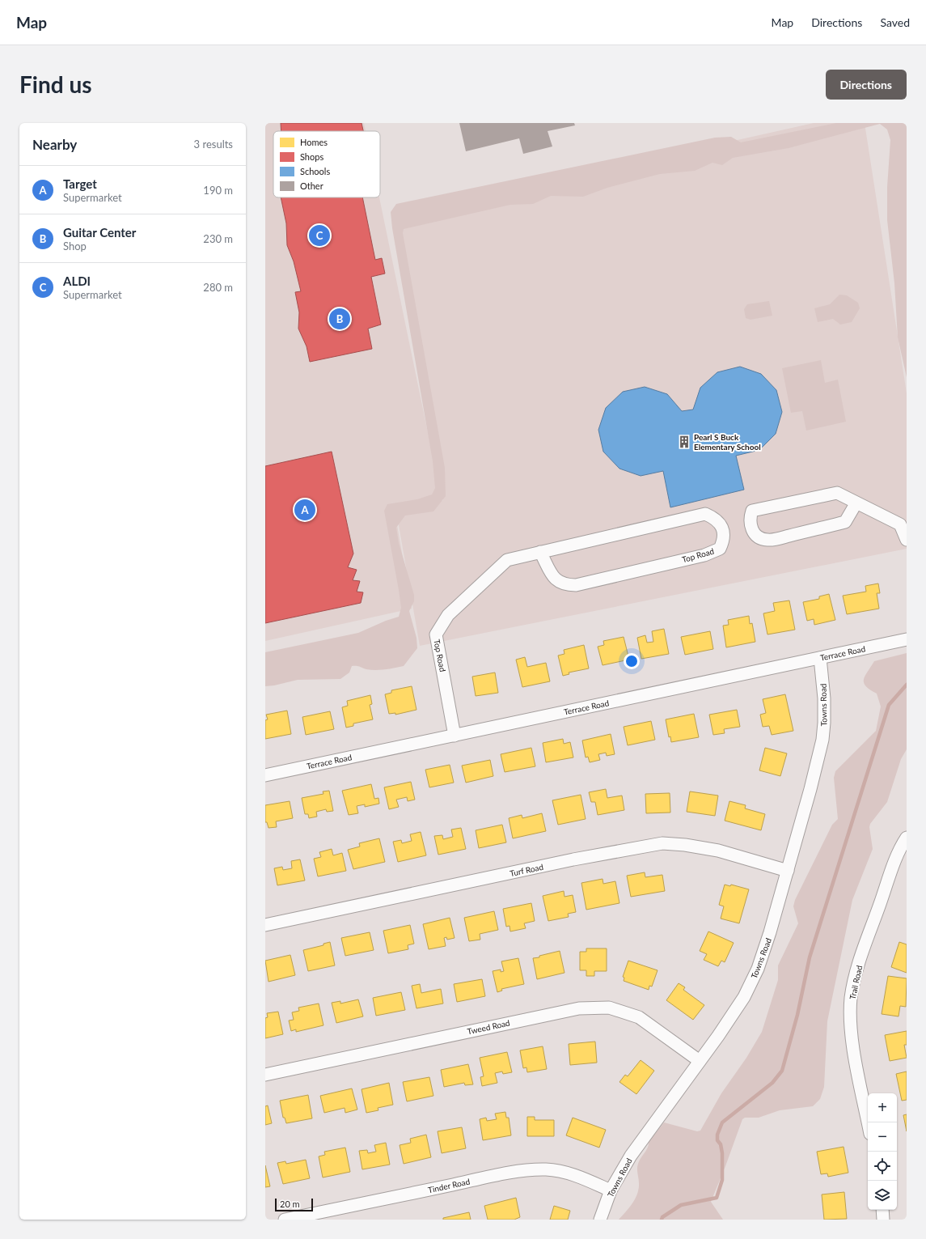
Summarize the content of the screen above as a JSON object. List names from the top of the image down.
{
  "streets": {
    "street": [
      "Top Road",
      "Terrace Road",
      "Towns Road",
      "Turf Road",
      "Trail Road",
      "Tweed Road",
      "Tinder Road"
    ]
  },
  "crossings": [
    ["Top Road", "Terrace Road"],
    ["Terrace Road", "Towns Road"],
    ["Towns Road", "Turf Road"],
    ["Towns Road", "Tweed Road"],
    ["Towns Road", "Tinder Road"]
  ],
  "places": {
    "building": ["Pearl S Buck Elementary School"]
  },
  "legend": [
    "Homes",
    "Shops",
    "Schools",
    "Other"
  ],
  "scale_bar": "20 m",
  "page": {
    "header": "Map",
    "nav": ["Map", "Directions", "Saved"],
    "buttons": "Directions",
    "title": "Find us",
    "heading": ["Nearby", "3 results"],
    "list": [
      {
        "mark": "A",
        "name": "Target",
        "note": "Supermarket",
        "value": "190 m"
      },
      {
        "mark": "B",
        "name": "Guitar Center",
        "note": "Shop",
        "value": "230 m"
      },
      {
        "mark": "C",
        "name": "ALDI",
        "note": "Supermarket",
        "value": "280 m"
      }
    ],
    "pins": ["C", "B", "A"],
    "map_buttons": ["+", "−"],
    "scale": "20 m"
  }
}
